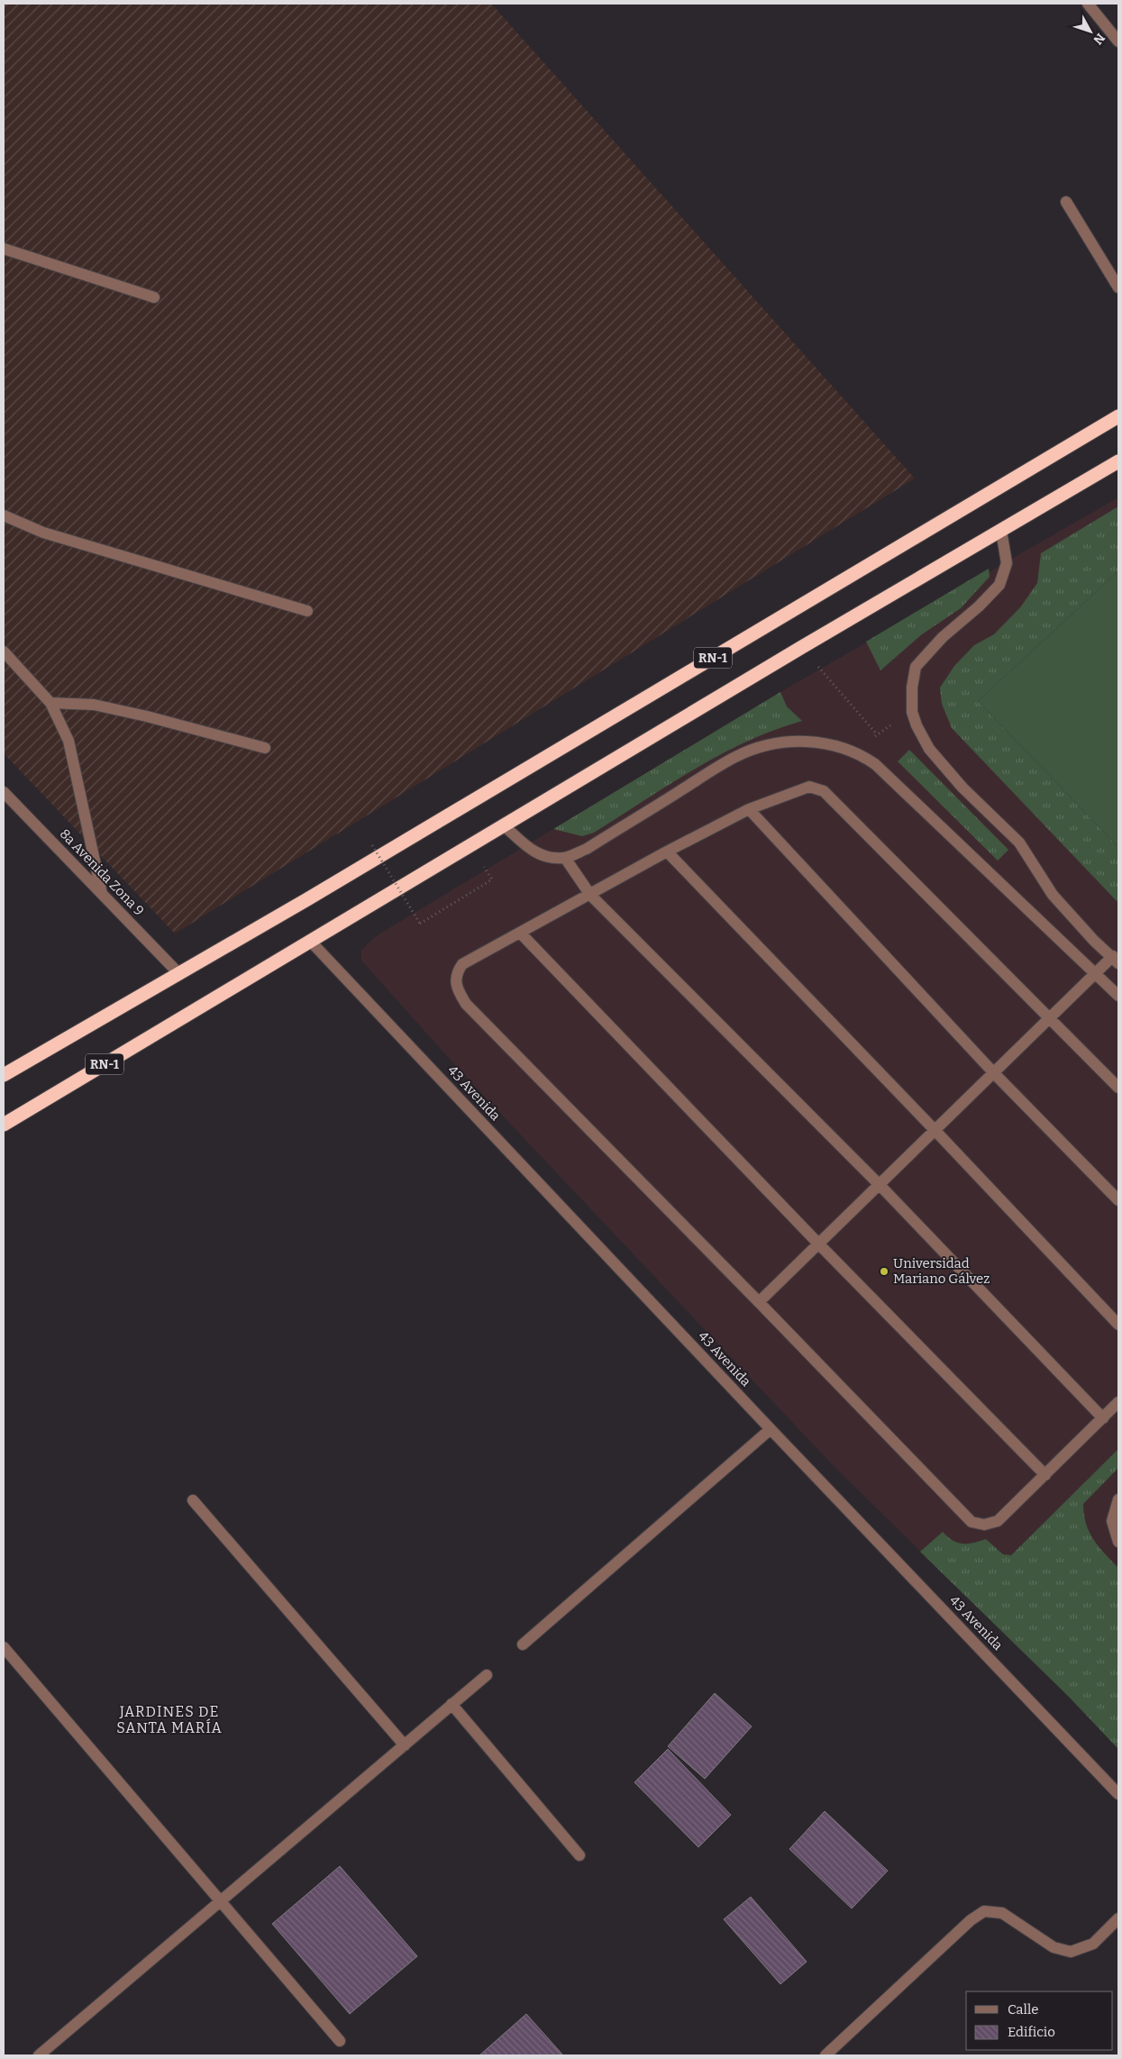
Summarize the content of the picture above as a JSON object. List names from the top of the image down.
{
  "streets": {
    "highway": ["RN-1"],
    "street": ["8a Avenida Zona 9", "43 Avenida"]
  },
  "crossings": [
    ["RN-1", "8a Avenida Zona 9"],
    ["RN-1", "43 Avenida"]
  ],
  "districts": ["JARDINES DE SANTA MARÍA"],
  "places": ["Universidad Mariano Gálvez"],
  "legend": ["Calle", "Edificio"],
  "north": "bottom right"
}
